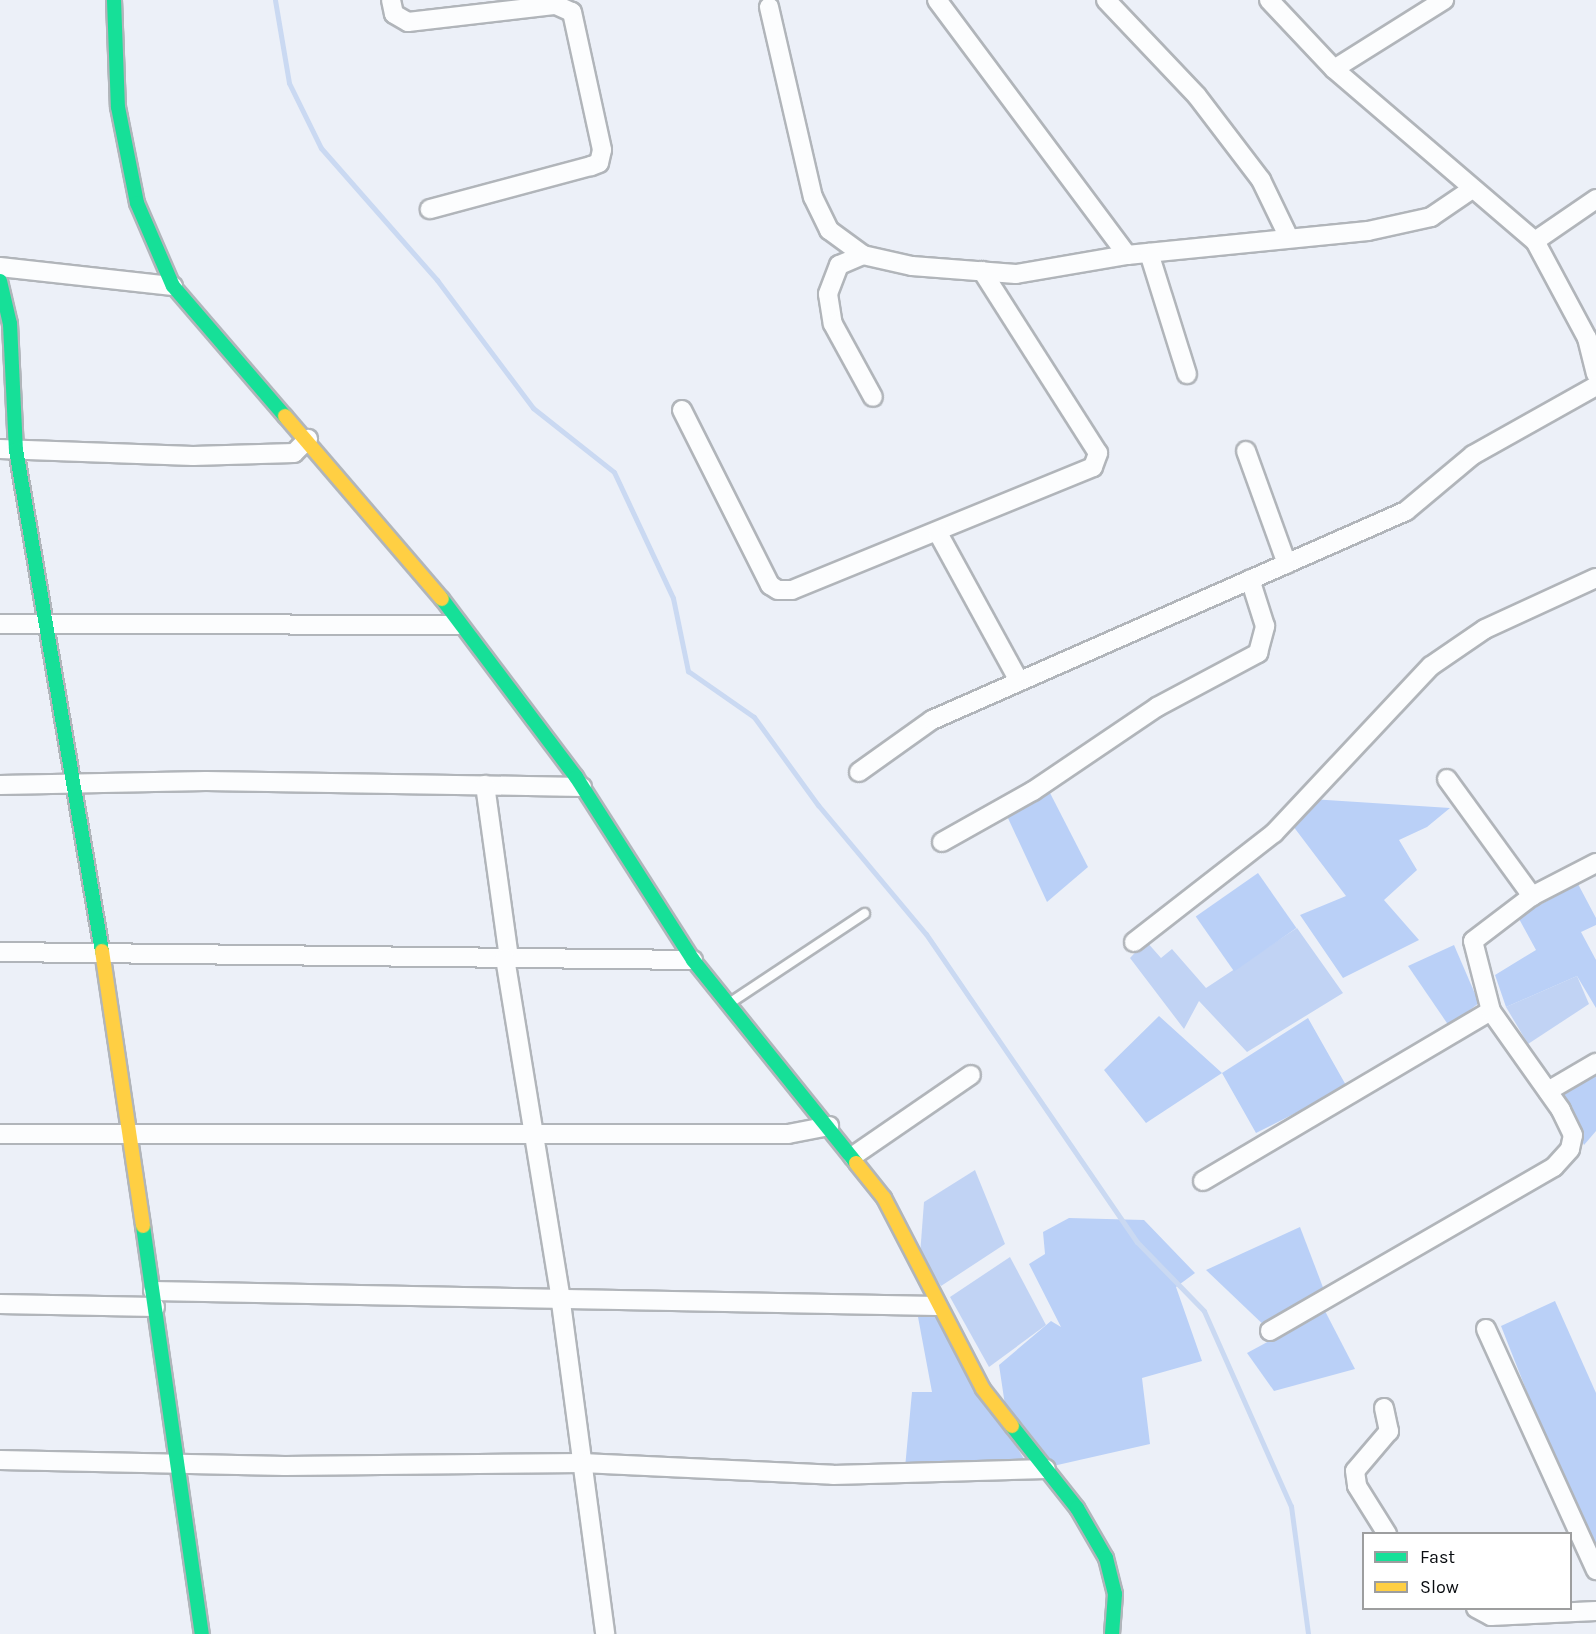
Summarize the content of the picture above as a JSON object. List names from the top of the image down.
{
  "legend": ["Fast", "Slow"]
}
